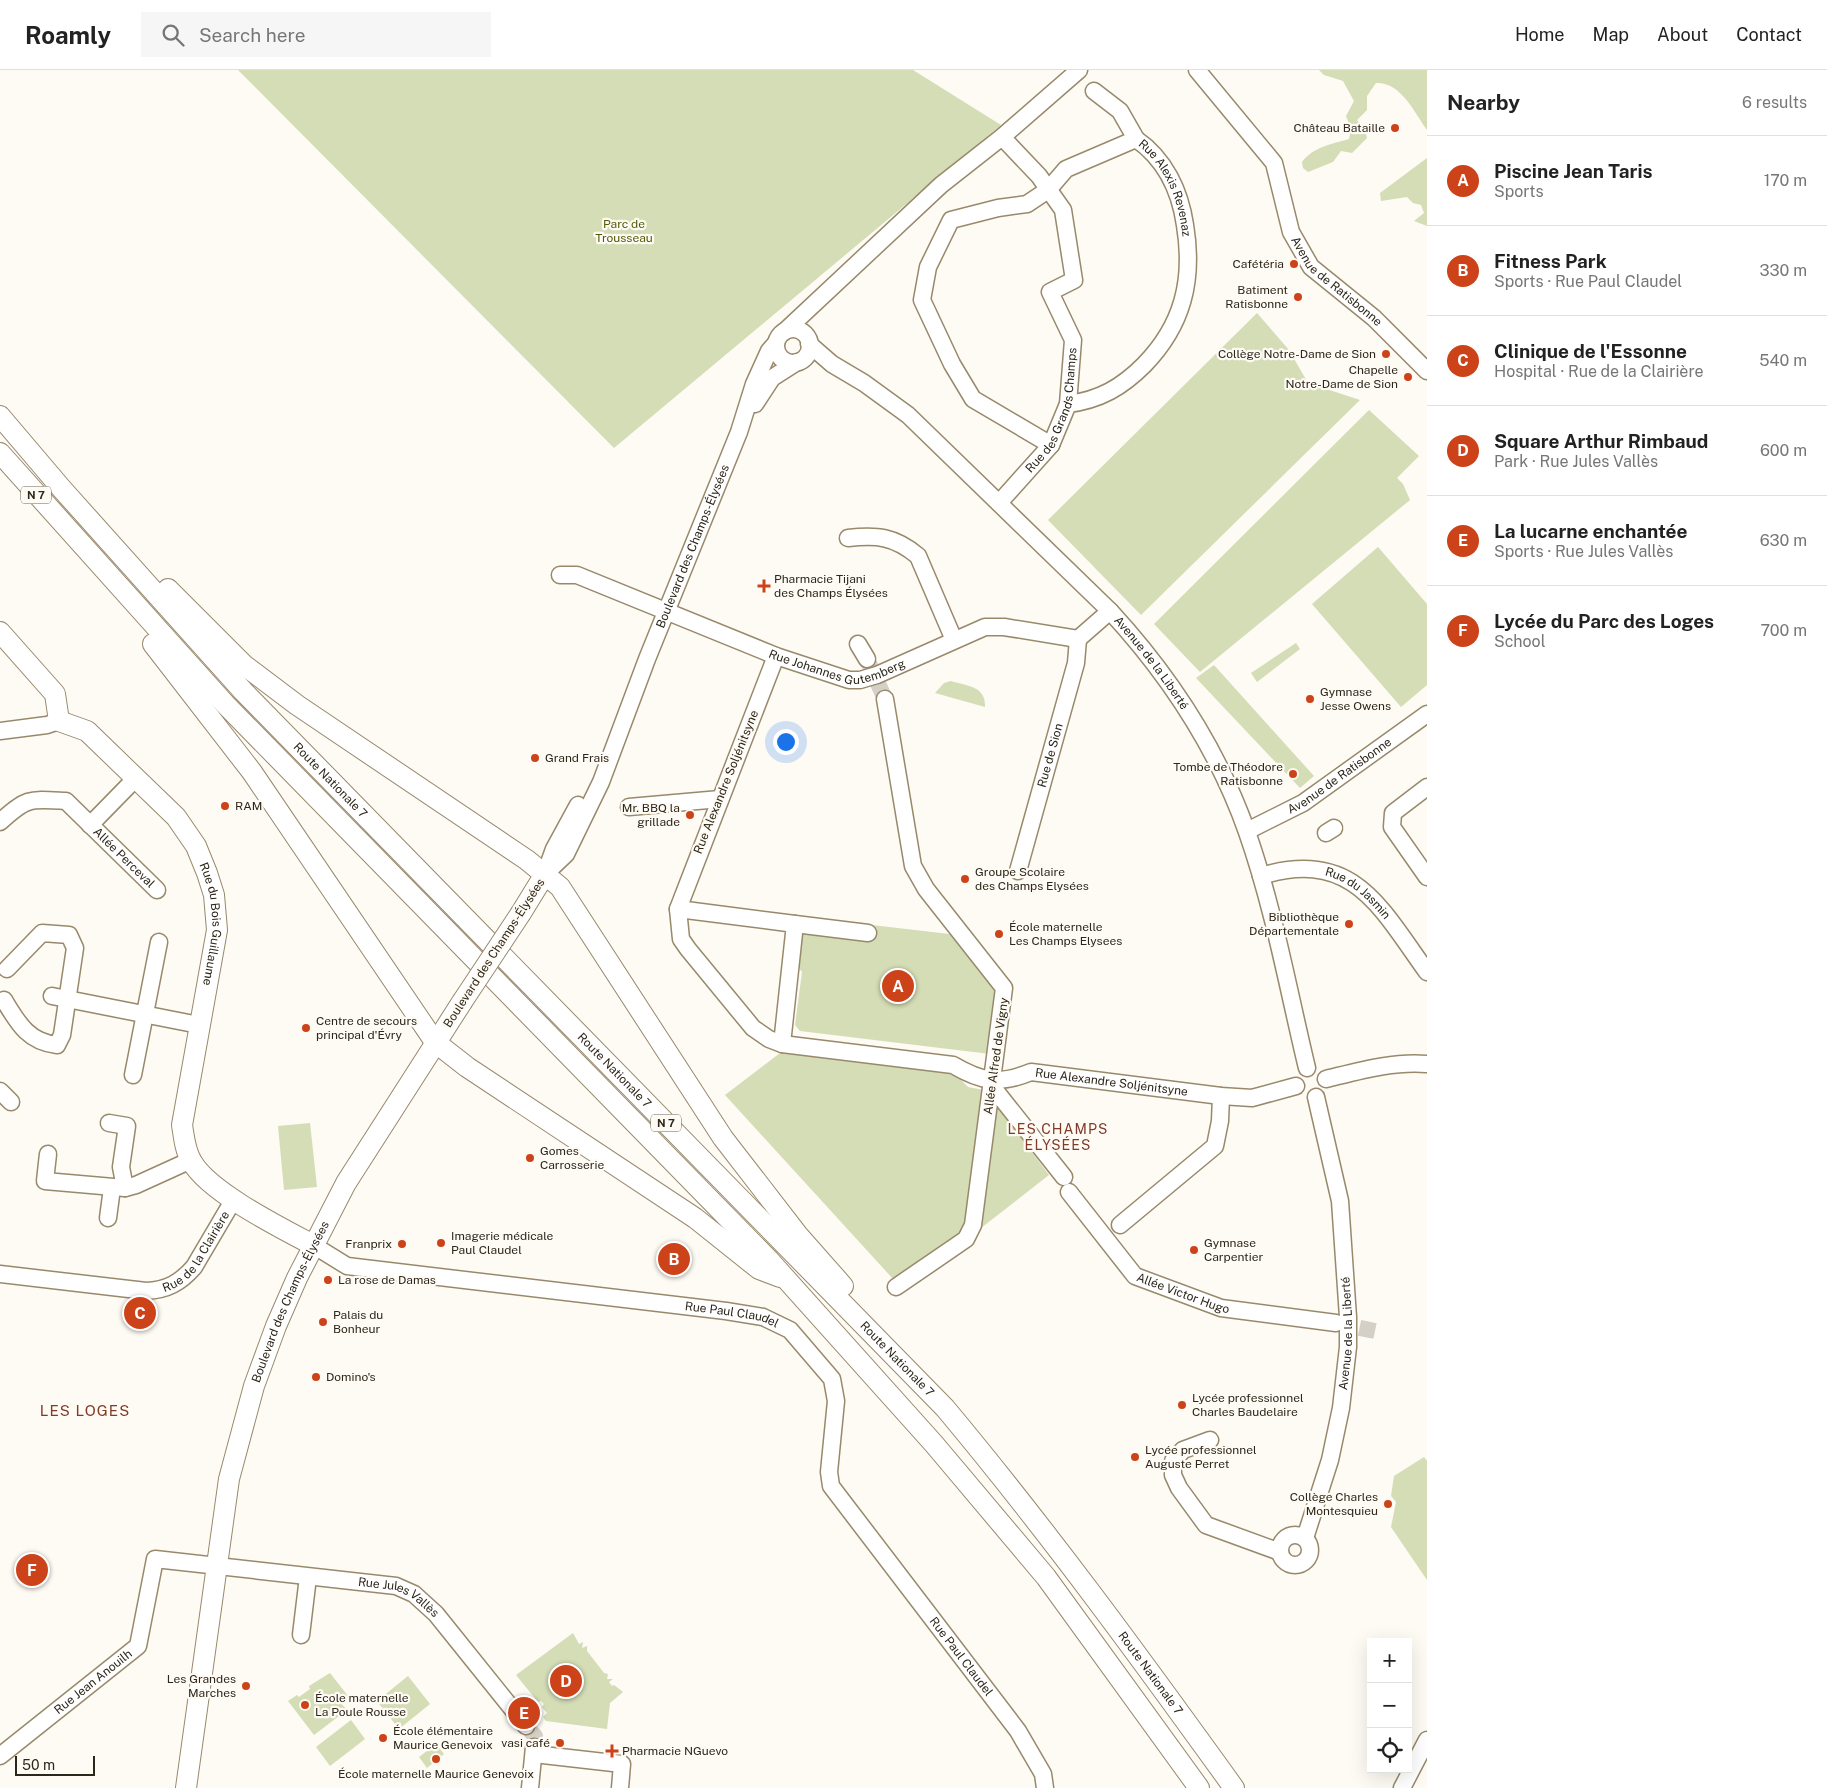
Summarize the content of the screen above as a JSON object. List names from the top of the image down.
{
  "streets": {
    "main road": [
      "N 7",
      "Boulevard des Champs-Élysées",
      "Route Nationale 7",
      "Rue du Bois Guillaume"
    ],
    "street": [
      "Rue Alexis Revenaz",
      "Avenue de Ratisbonne",
      "Rue des Grands Champs",
      "Rue Johannes Gutemberg",
      "Avenue de la Liberté",
      "Rue de Sion",
      "Rue Alexandre Soljénitsyne",
      "Allée Perceval",
      "Rue du Jasmin",
      "Allée Alfred de Vigny",
      "Rue de la Clairière",
      "Allée Victor Hugo",
      "Rue Paul Claudel",
      "Rue Jules Vallès",
      "Rue Jean Anouilh"
    ]
  },
  "crossings": [
    ["Rue Alexis Revenaz", "Rue des Grands Champs"],
    ["Avenue de Ratisbonne", "Avenue de la Liberté"],
    ["Rue des Grands Champs", "Boulevard des Champs-Élysées"],
    ["Rue des Grands Champs", "Avenue de la Liberté"],
    ["N 7", "Route Nationale 7"],
    ["Boulevard des Champs-Élysées", "Rue Johannes Gutemberg"],
    ["Boulevard des Champs-Élysées", "Avenue de la Liberté"],
    ["Boulevard des Champs-Élysées", "Rue du Bois Guillaume"],
    ["Boulevard des Champs-Élysées", "Rue Paul Claudel"],
    ["Boulevard des Champs-Élysées", "Rue Jules Vallès"],
    ["Boulevard des Champs-Élysées", "Rue Jean Anouilh"],
    ["Rue Johannes Gutemberg", "Rue de Sion"],
    ["Rue Johannes Gutemberg", "Rue Alexandre Soljénitsyne"],
    ["Avenue de la Liberté", "Rue Alexandre Soljénitsyne"],
    ["Avenue de la Liberté", "Rue du Jasmin"],
    ["Rue Alexandre Soljénitsyne", "Allée Alfred de Vigny"],
    ["Rue Alexandre Soljénitsyne", "Allée Victor Hugo"],
    ["Allée Perceval", "Rue du Bois Guillaume"],
    ["Rue du Bois Guillaume", "Rue de la Clairière"],
    ["Rue du Bois Guillaume", "Rue Paul Claudel"],
    ["Allée Alfred de Vigny", "Allée Victor Hugo"],
    ["Rue Jules Vallès", "Rue Jean Anouilh"]
  ],
  "districts": ["LES CHAMPS ÉLYSÉES", "LES LOGES"],
  "parks": ["Parc de Trousseau"],
  "places": {
    "other": [
      "Château Bataille",
      "Cafétéria",
      "Batiment Ratisbonne",
      "Collège Notre-Dame de Sion",
      "Chapelle Notre-Dame de Sion",
      "Gymnase Jesse Owens",
      "Grand Frais",
      "Tombe de Théodore Ratisbonne",
      "RAM",
      "Mr. BBQ la grillade",
      "Groupe Scolaire des Champs Elysées",
      "Bibliothèque Départementale",
      "École maternelle Les Champs Elysees",
      "Centre de secours principal d'Évry",
      "Gomes Carrosserie",
      "Imagerie médicale Paul Claudel",
      "Franprix",
      "Gymnase Carpentier",
      "La rose de Damas",
      "Palais du Bonheur",
      "Domino's",
      "Lycée professionnel Charles Baudelaire",
      "Lycée professionnel Auguste Perret",
      "Collège Charles Montesquieu",
      "Les Grandes Marches",
      "École maternelle La Poule Rousse",
      "École élémentaire Maurice Genevoix",
      "vasi café",
      "École maternelle Maurice Genevoix"
    ],
    "health": ["Pharmacie Tijani des Champs Élysées", "Pharmacie NGuevo"]
  },
  "scale_bar": "50 m",
  "page": {
    "header": "Roamly",
    "search": "Search here",
    "nav": [
      "Home",
      "Map",
      "About",
      "Contact"
    ],
    "heading": ["Nearby", "6 results"],
    "list": [
      {
        "mark": "A",
        "name": "Piscine Jean Taris",
        "note": "Sports",
        "value": "170 m"
      },
      {
        "mark": "B",
        "name": "Fitness Park",
        "note": "Sports · Rue Paul Claudel",
        "value": "330 m"
      },
      {
        "mark": "C",
        "name": "Clinique de l'Essonne",
        "note": "Hospital · Rue de la Clairière",
        "value": "540 m"
      },
      {
        "mark": "D",
        "name": "Square Arthur Rimbaud",
        "note": "Park · Rue Jules Vallès",
        "value": "600 m"
      },
      {
        "mark": "E",
        "name": "La lucarne enchantée",
        "note": "Sports · Rue Jules Vallès",
        "value": "630 m"
      },
      {
        "mark": "F",
        "name": "Lycée du Parc des Loges",
        "note": "School",
        "value": "700 m"
      }
    ],
    "pins": [
      "A",
      "B",
      "C",
      "F",
      "D",
      "E"
    ],
    "map_buttons": ["+", "−"],
    "scale": "50 m"
  }
}
